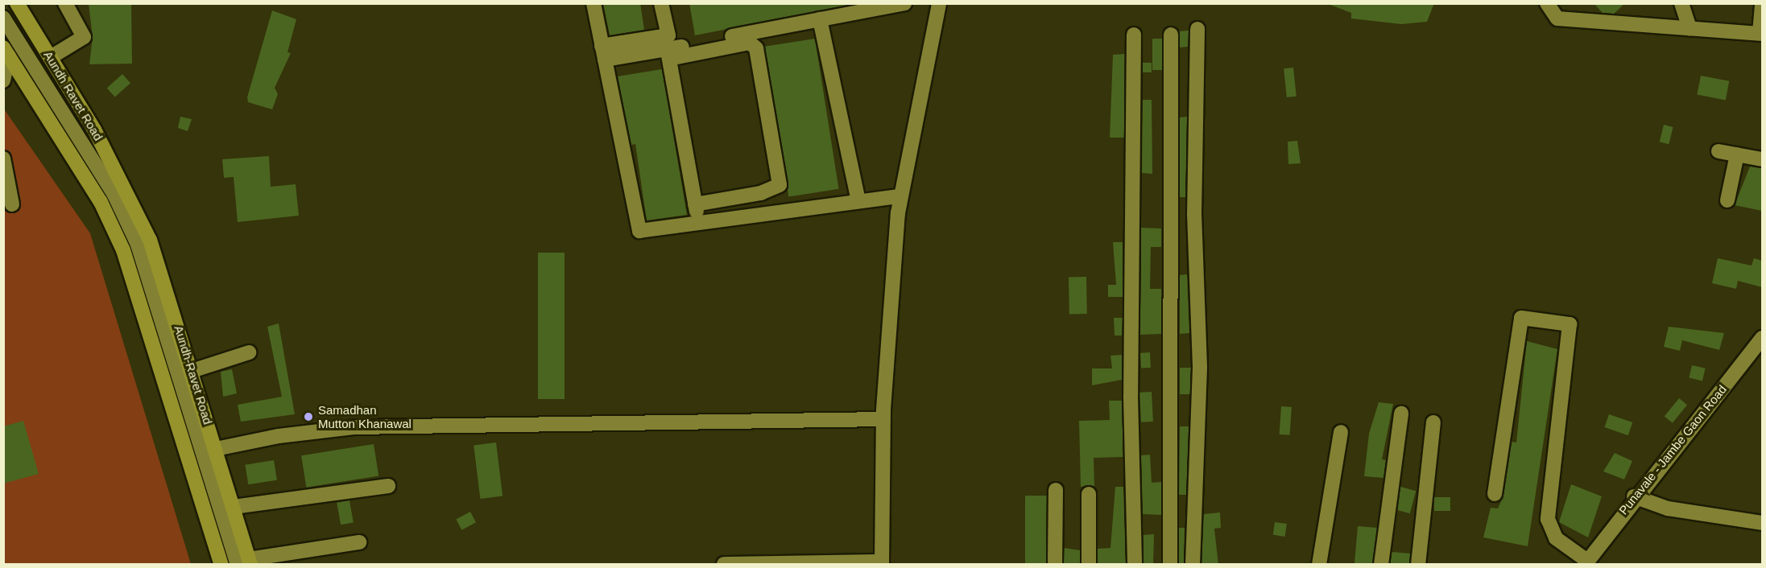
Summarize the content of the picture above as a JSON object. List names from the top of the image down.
{
  "streets": {
    "main road": ["Aundh Ravet Road", "Aundh-Ravet Road"],
    "street": ["Punavale - Jambe Gaon Road"]
  },
  "crossings": [
    ["Aundh Ravet Road", "Aundh-Ravet Road"]
  ],
  "places": ["Samadhan Mutton Khanawal"]
}
